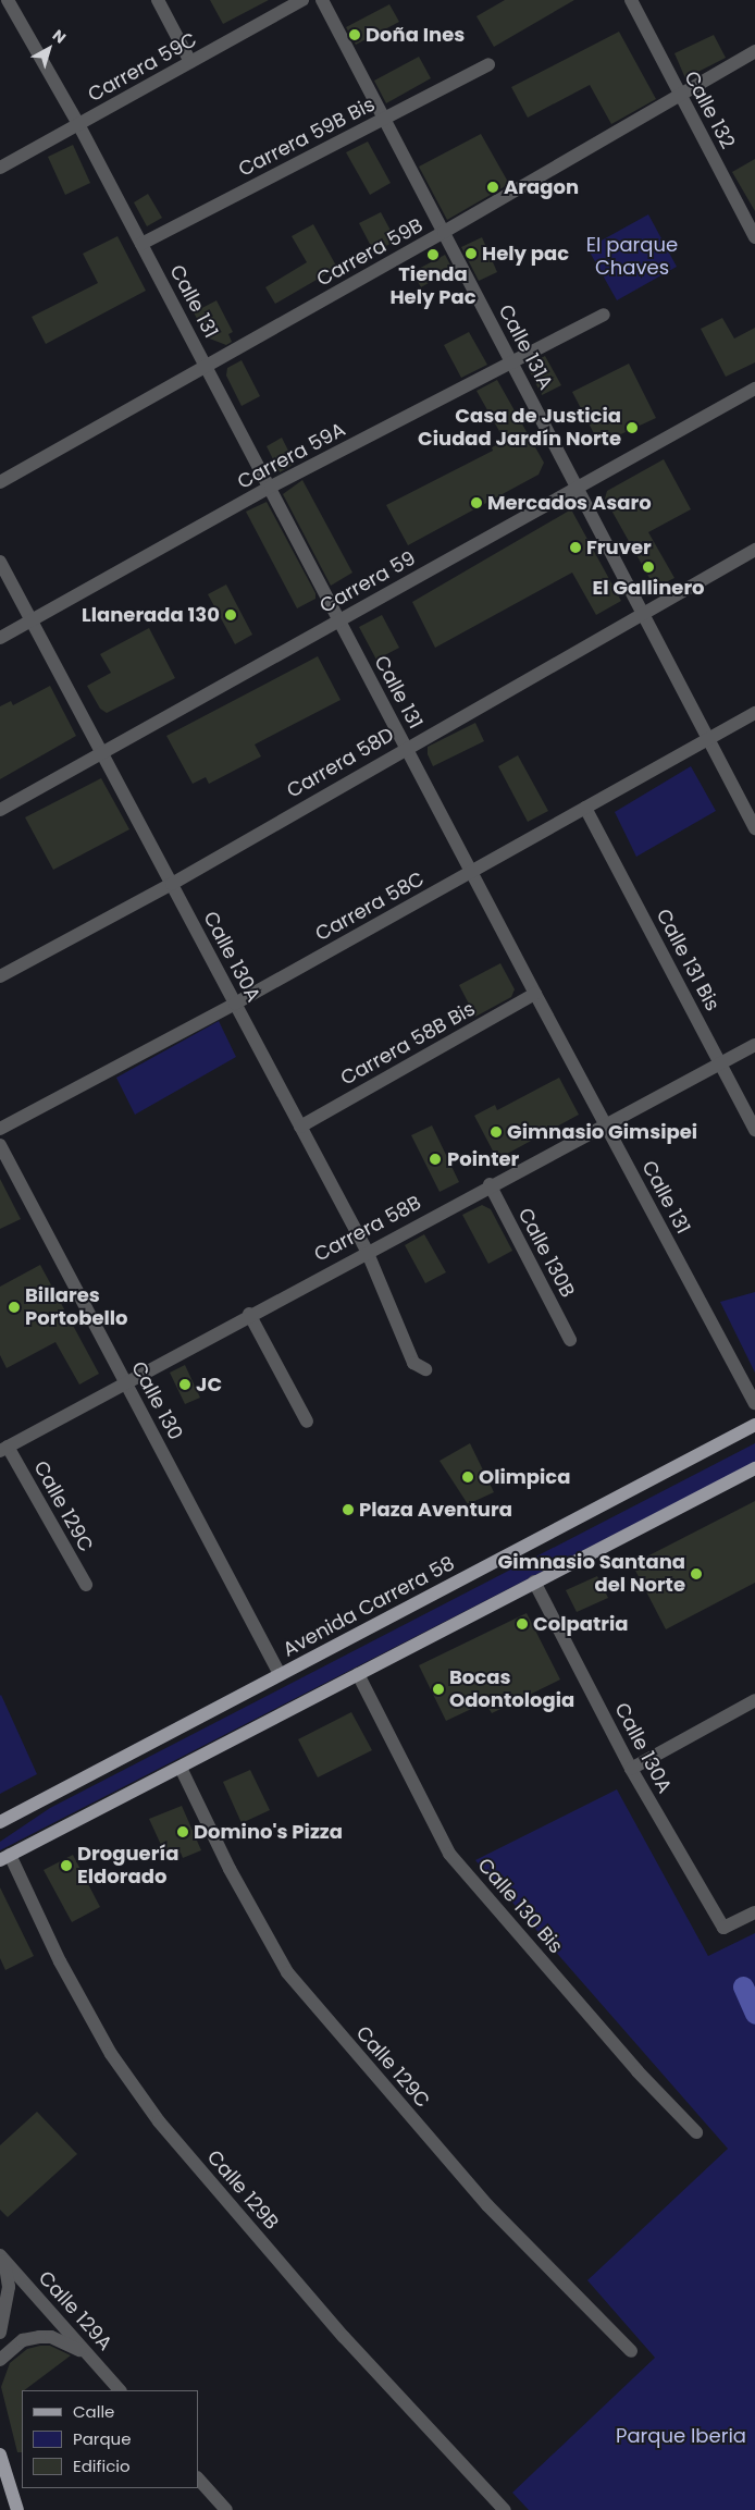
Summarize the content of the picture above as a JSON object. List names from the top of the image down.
{
  "streets": {
    "main road": ["Avenida Carrera 58"],
    "street": [
      "Carrera 59C",
      "Calle 132",
      "Carrera 59B Bis",
      "Carrera 59B",
      "Calle 131",
      "Calle 131A",
      "Carrera 59A",
      "Carrera 59",
      "Carrera 58D",
      "Carrera 58C",
      "Calle 130A",
      "Calle 131 Bis",
      "Carrera 58B Bis",
      "Carrera 58B",
      "Calle 130B",
      "Calle 130",
      "Calle 129C",
      "Calle 130 Bis",
      "Calle 129B",
      "Calle 129A"
    ]
  },
  "crossings": [
    ["Carrera 59C", "Calle 131"],
    ["Calle 132", "Carrera 59B"],
    ["Carrera 59B Bis", "Calle 131"],
    ["Carrera 59B Bis", "Calle 131A"],
    ["Carrera 59B", "Calle 131"],
    ["Carrera 59B", "Calle 131A"],
    ["Calle 131", "Carrera 59A"],
    ["Calle 131", "Carrera 59"],
    ["Calle 131", "Carrera 58D"],
    ["Calle 131", "Carrera 58C"],
    ["Calle 131", "Carrera 58B Bis"],
    ["Calle 131", "Carrera 58B"],
    ["Calle 131A", "Carrera 59A"],
    ["Calle 131A", "Carrera 59"],
    ["Calle 131A", "Carrera 58D"],
    ["Calle 131A", "Carrera 58C"],
    ["Carrera 59A", "Calle 130A"],
    ["Carrera 59", "Calle 130A"],
    ["Carrera 58D", "Calle 130A"],
    ["Carrera 58C", "Calle 130A"],
    ["Carrera 58C", "Calle 131 Bis"],
    ["Calle 130A", "Carrera 58B Bis"],
    ["Calle 130A", "Carrera 58B"],
    ["Calle 131 Bis", "Carrera 58B"],
    ["Carrera 58B", "Calle 130B"],
    ["Carrera 58B", "Calle 130"],
    ["Carrera 58B", "Calle 129C"],
    ["Calle 130", "Avenida Carrera 58"]
  ],
  "parks": ["El parque Chaves", "Parque Iberia"],
  "places": [
    "Doña Ines",
    "Aragon",
    "Hely pac",
    "Tienda Hely Pac",
    "Casa de Justicia Ciudad Jardín Norte",
    "Mercados Asaro",
    "Fruver",
    "El Gallinero",
    "Llanerada 130",
    "Gimnasio Gimsipei",
    "Pointer",
    "Billares Portobello",
    "JC",
    "Olimpica",
    "Plaza Aventura",
    "Gimnasio Santana del Norte",
    "Colpatria",
    "Bocas Odontologia",
    "Domino's Pizza",
    "Droguería Eldorado"
  ],
  "legend": ["Calle", "Parque", "Edificio"],
  "north": "top right"
}
